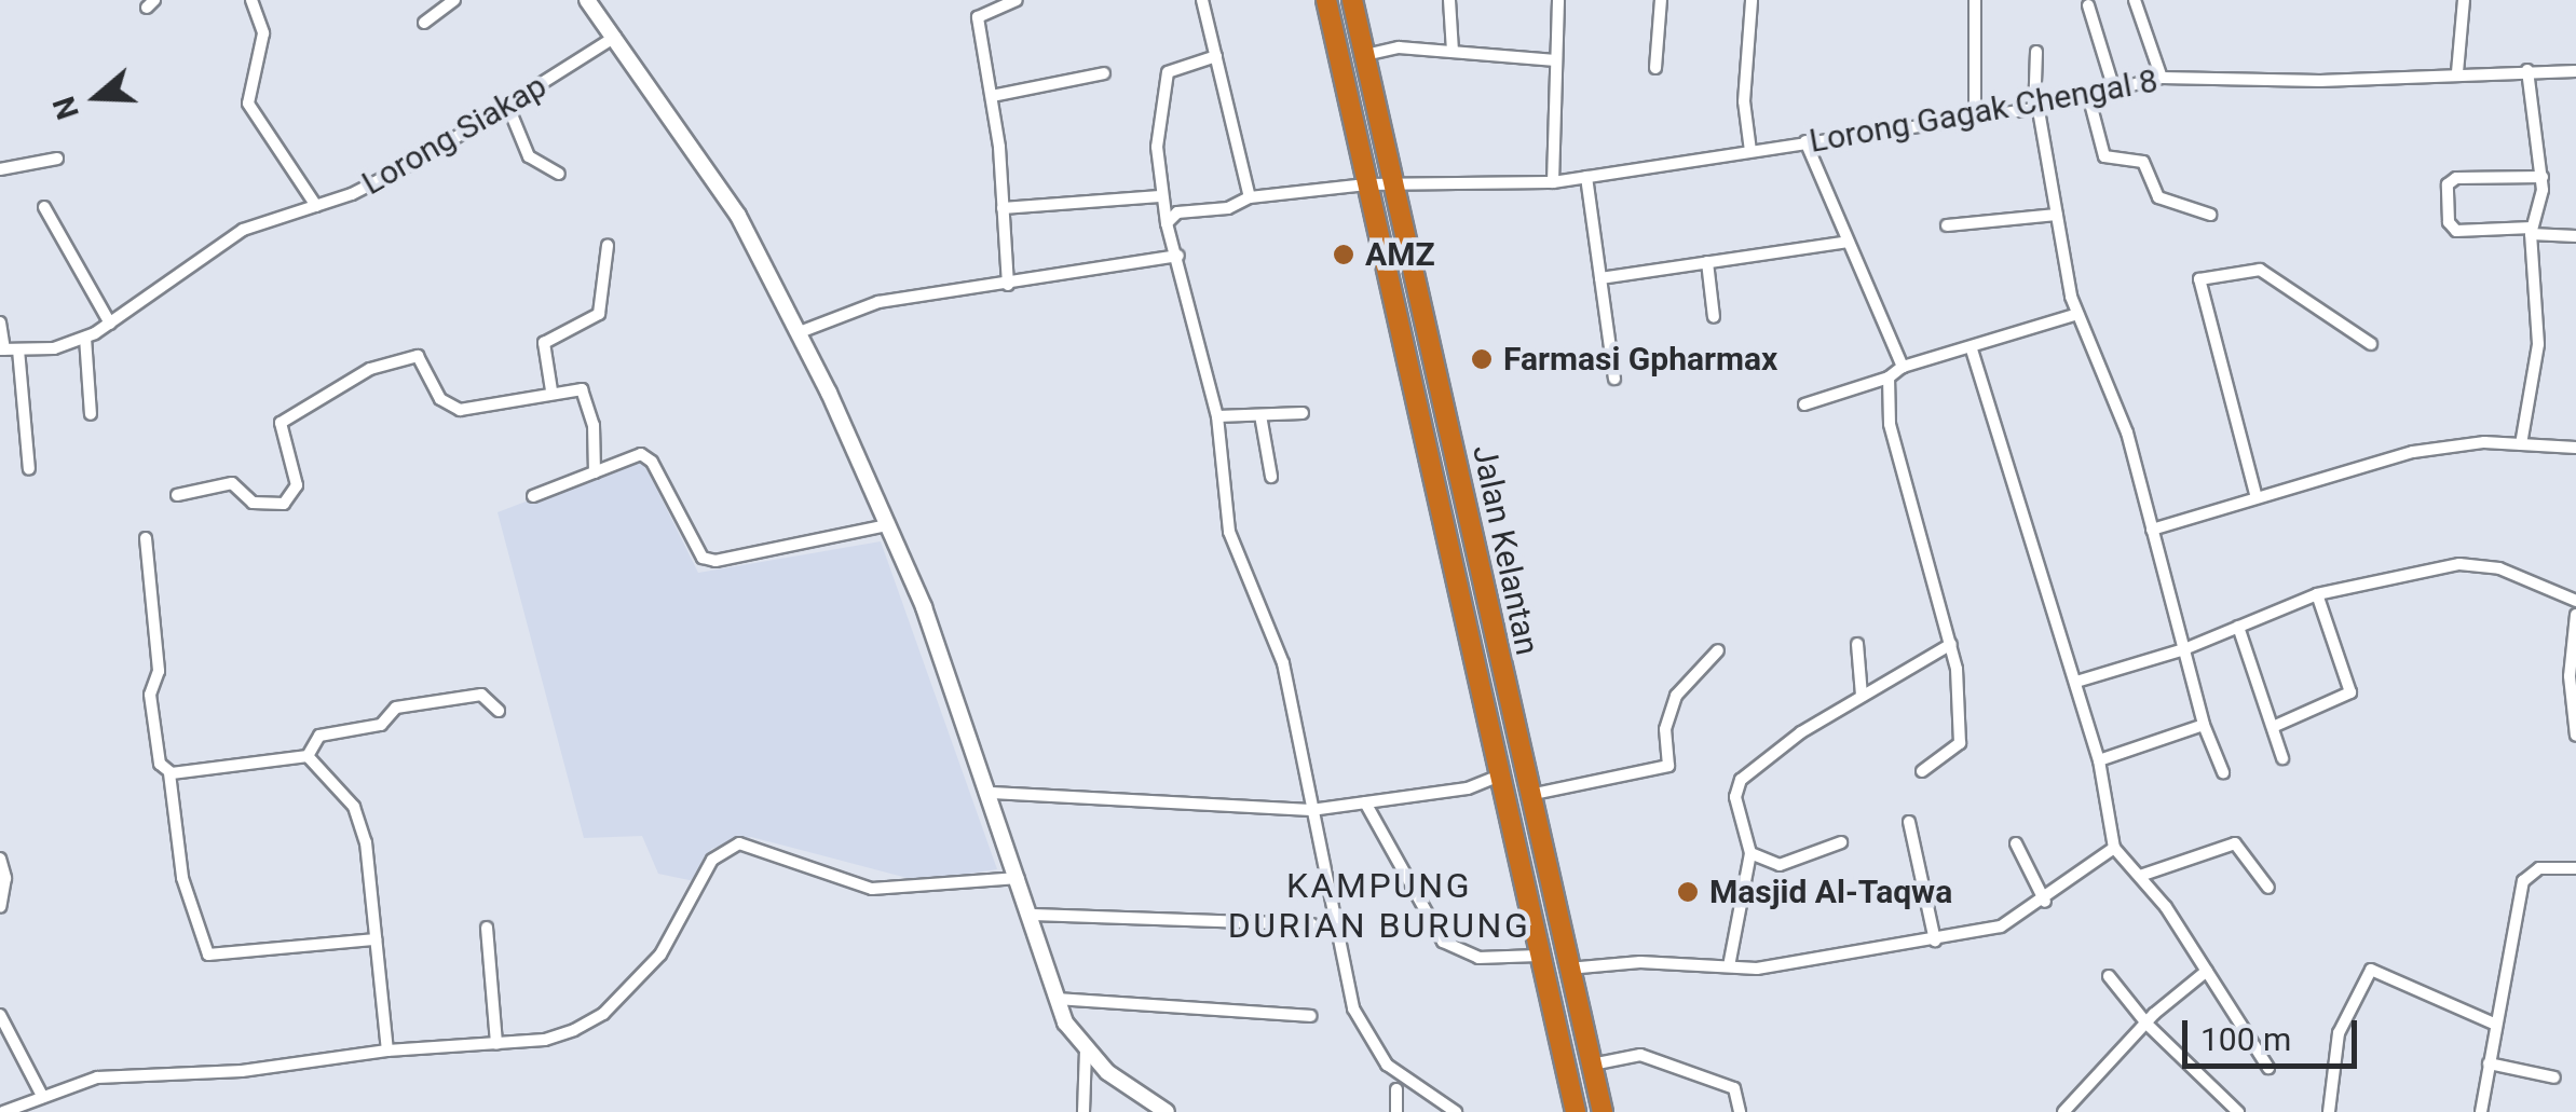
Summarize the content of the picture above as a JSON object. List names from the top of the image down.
{
  "streets": {
    "highway": ["Jalan Kelantan"],
    "street": ["Lorong Gagak Chengal 8", "Lorong Siakap"]
  },
  "crossings": [
    ["Lorong Gagak Chengal 8", "Jalan Kelantan"]
  ],
  "districts": ["KAMPUNG DURIAN BURUNG"],
  "places": ["AMZ", "Farmasi Gpharmax", "Masjid Al-Taqwa"],
  "scale_bar": "100 m",
  "north": "left"
}
